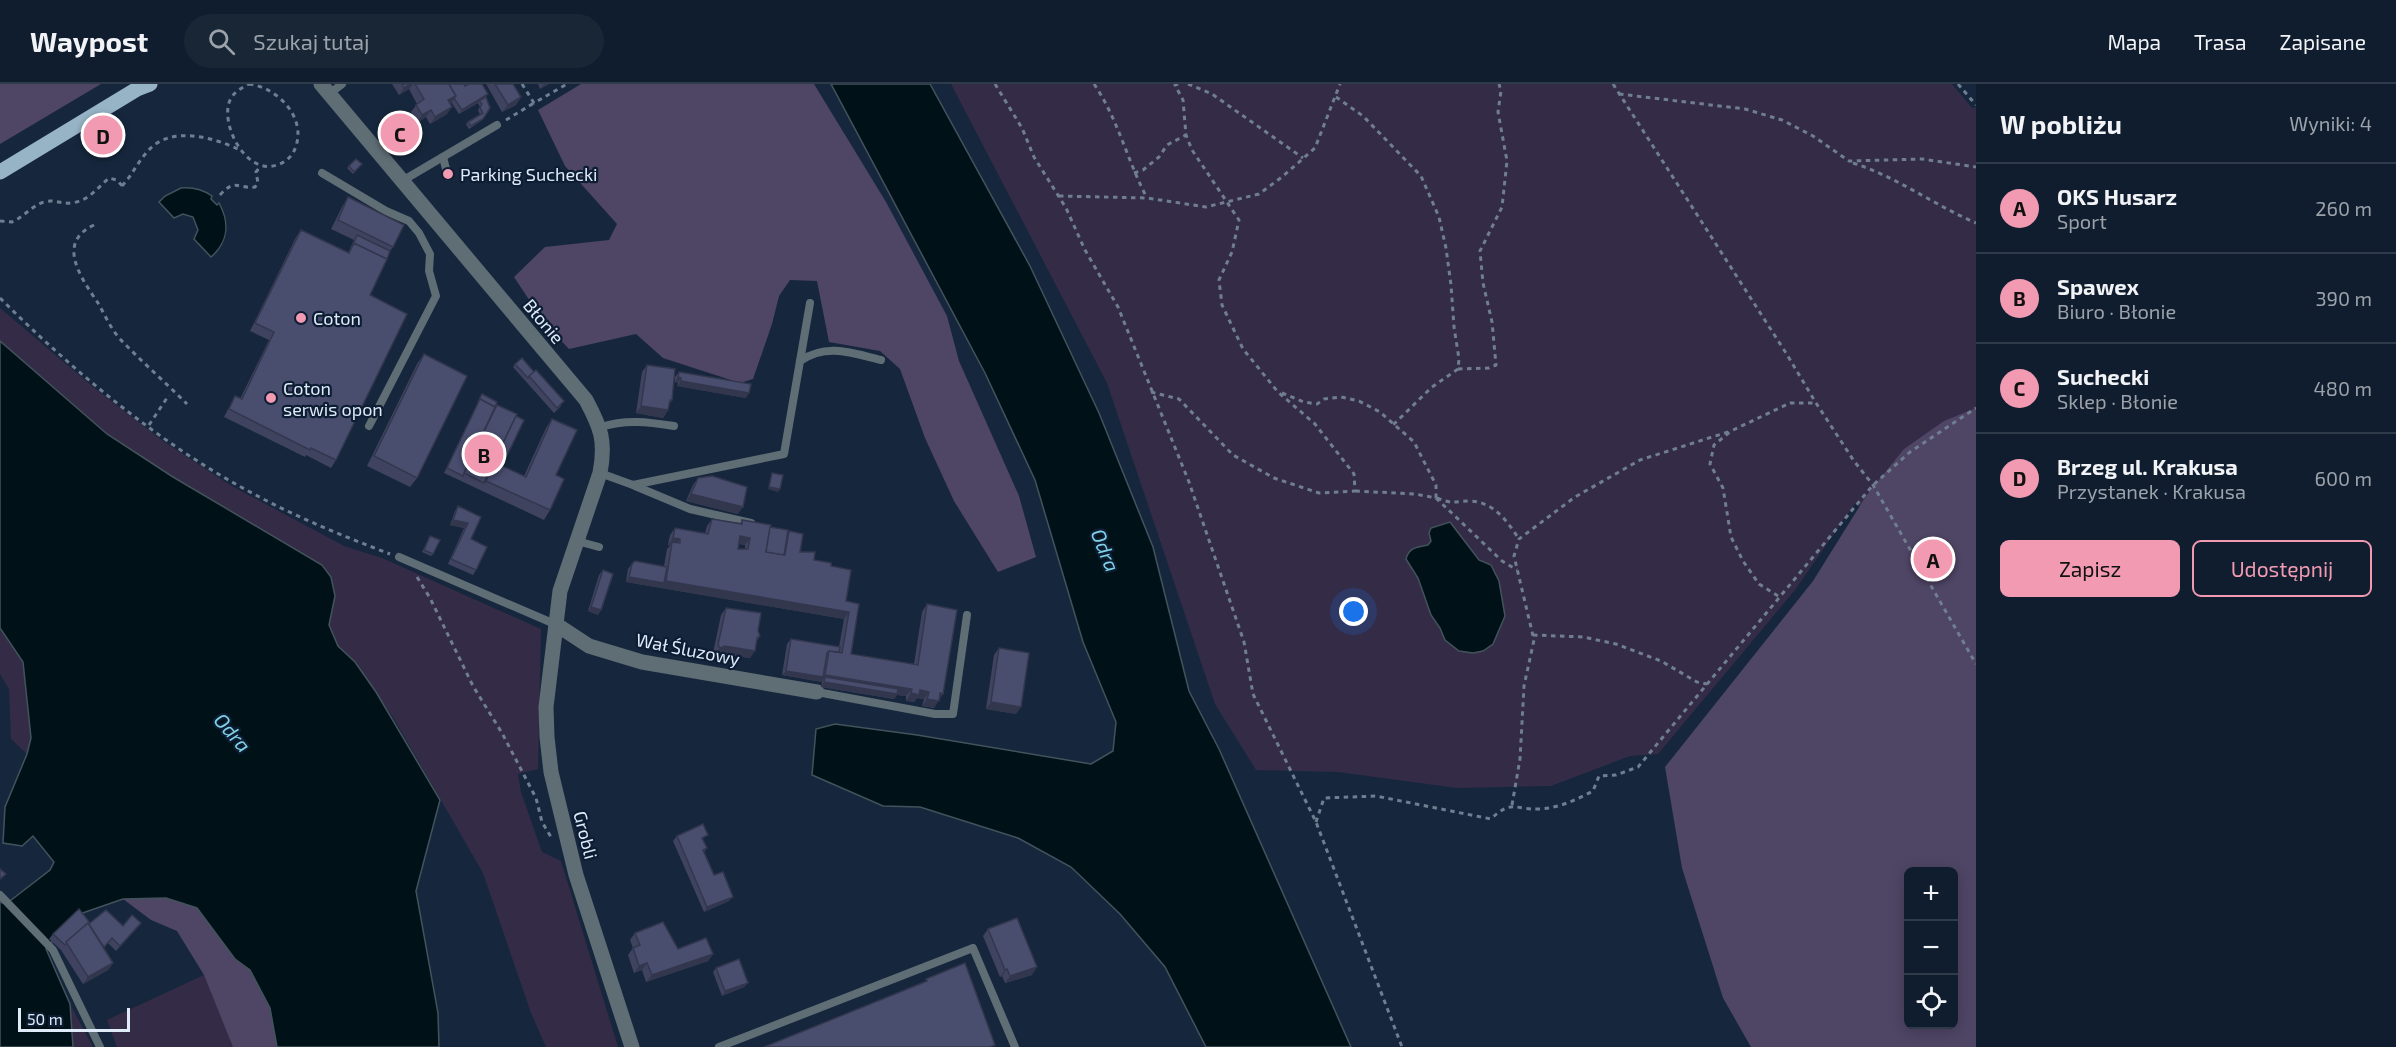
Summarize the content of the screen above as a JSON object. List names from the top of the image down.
{
  "streets": {
    "street": ["Błonie", "Wał Śluzowy", "Grobli"]
  },
  "crossings": [
    ["Błonie", "Wał Śluzowy"],
    ["Błonie", "Grobli"],
    ["Wał Śluzowy", "Grobli"]
  ],
  "water": ["Odra"],
  "places": ["Parking Suchecki", "Coton", "Coton serwis opon"],
  "scale_bar": "50 m",
  "page": {
    "header": "Waypost",
    "search": "Szukaj tutaj",
    "nav": ["Mapa", "Trasa", "Zapisane"],
    "heading": ["W pobliżu", "Wyniki: 4"],
    "pins": [
      "C",
      "D",
      "B",
      "A"
    ],
    "list": [
      {
        "mark": "A",
        "name": "OKS Husarz",
        "note": "Sport",
        "value": "260 m"
      },
      {
        "mark": "B",
        "name": "Spawex",
        "note": "Biuro · Błonie",
        "value": "390 m"
      },
      {
        "mark": "C",
        "name": "Suchecki",
        "note": "Sklep · Błonie",
        "value": "480 m"
      },
      {
        "mark": "D",
        "name": "Brzeg ul. Krakusa",
        "note": "Przystanek · Krakusa",
        "value": "600 m"
      }
    ],
    "buttons": ["Zapisz", "Udostępnij"],
    "map_buttons": ["+", "−"],
    "scale": "50 m"
  }
}
